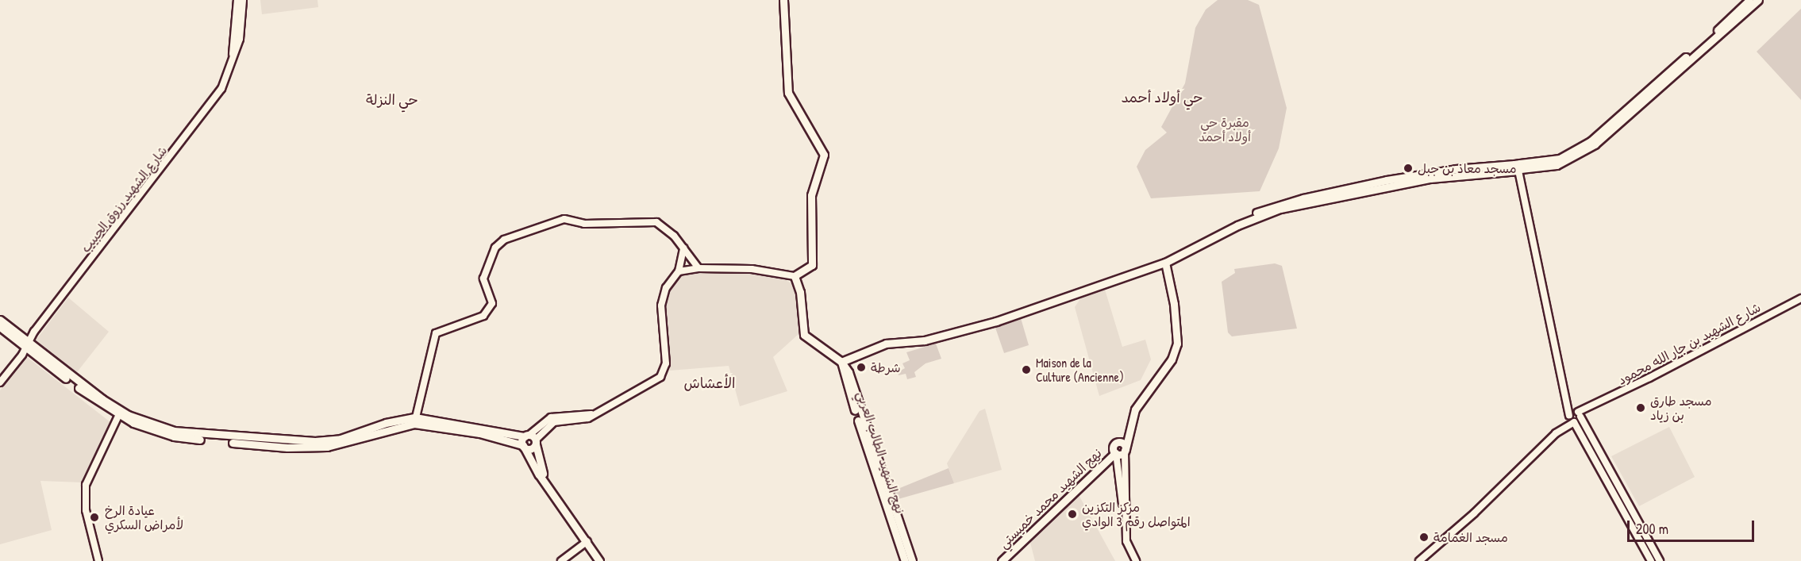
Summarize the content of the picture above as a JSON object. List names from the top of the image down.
{
  "streets": {
    "main road": ["نهج الشهيد الطالب العربي", "نهج الشهيد محمد خميستي"],
    "street": ["شارع الشهيد رزوق الحبيب", "شارع الشهيد بن جار الله محمود"]
  },
  "districts": ["حي أولاد أحمد", "حي النزلة", "الأعشاش"],
  "parks": ["مقبرة حي أولاد أحمد"],
  "places": [
    "مسجد معاذ بن جبل",
    "شرطة",
    "Maison de la Culture (Ancienne)",
    "مسجد طارق بن زياد",
    "مركز التكزين المتواصل رقم 3 الوادي",
    "عيادة الرخ لأمراض السكري",
    "مسجد الغمامة"
  ],
  "scale_bar": "200 m"
}
